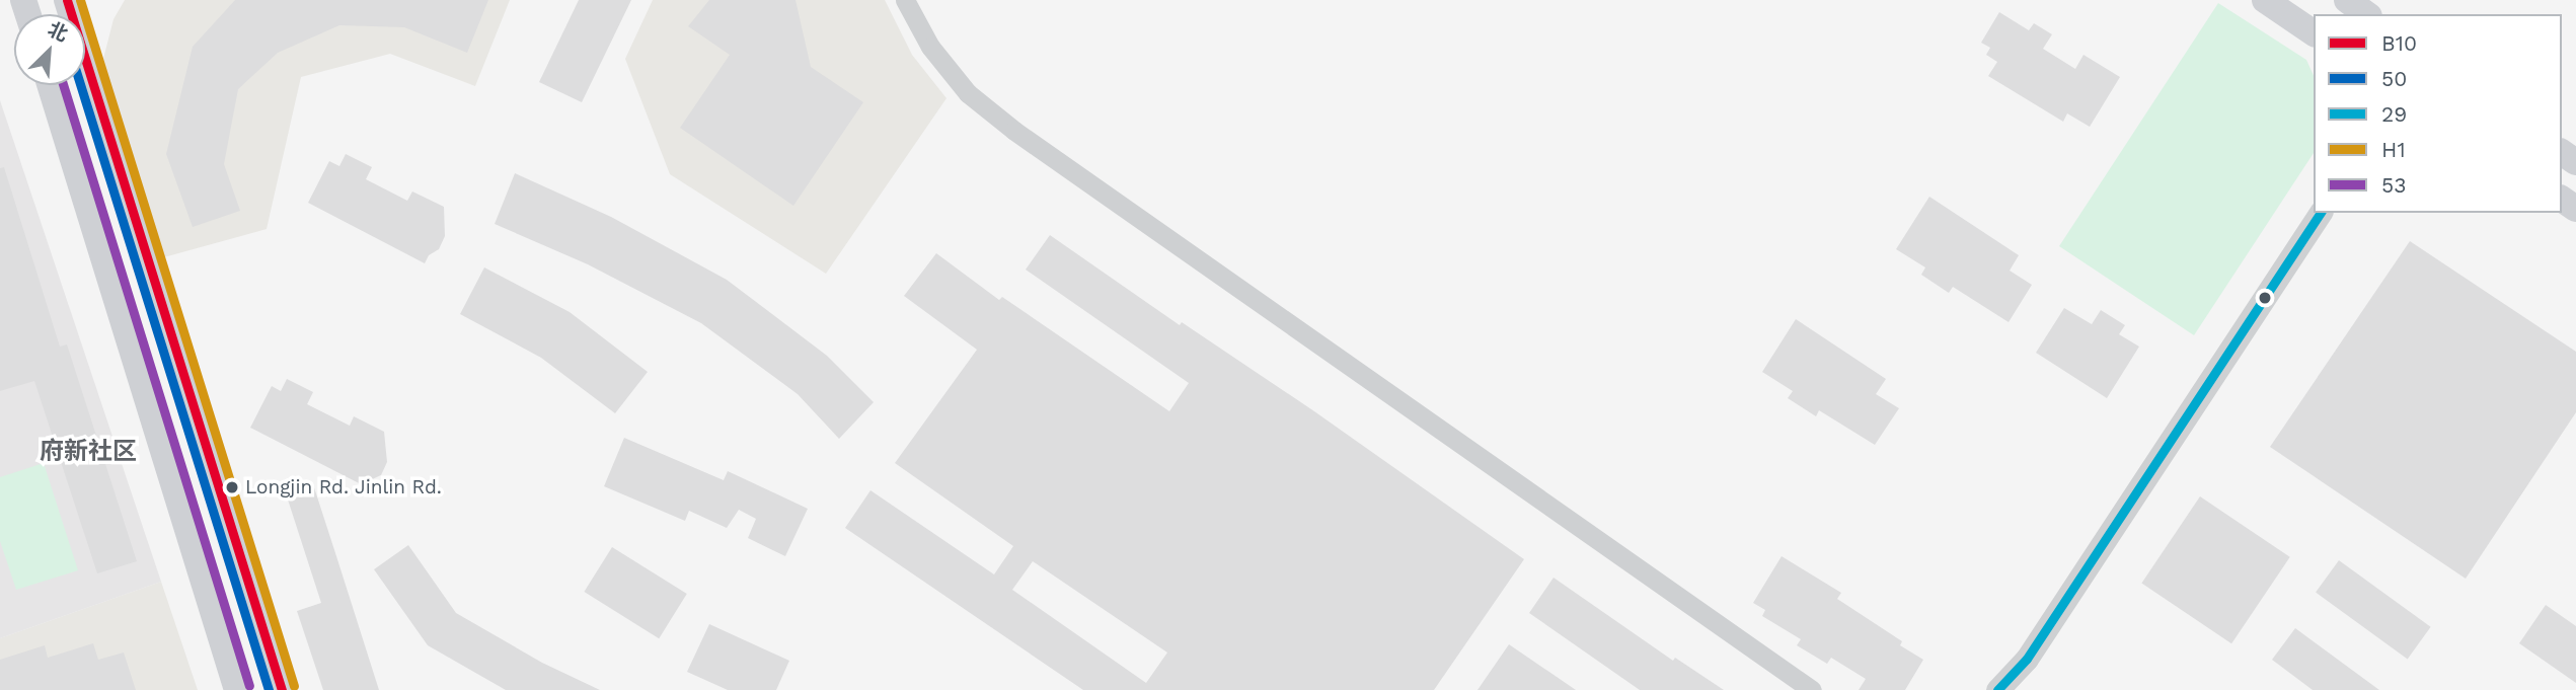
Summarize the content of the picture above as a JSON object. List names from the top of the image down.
{
  "districts": ["府新社区"],
  "places": ["Longjin Rd. Jinlin Rd."],
  "lines": [
    "transit line B10",
    "transit line H1",
    "transit line 50",
    "transit line 53",
    "transit line 29"
  ],
  "legend": [
    "B10",
    "50",
    "29",
    "H1",
    "53"
  ],
  "north": "top right"
}
